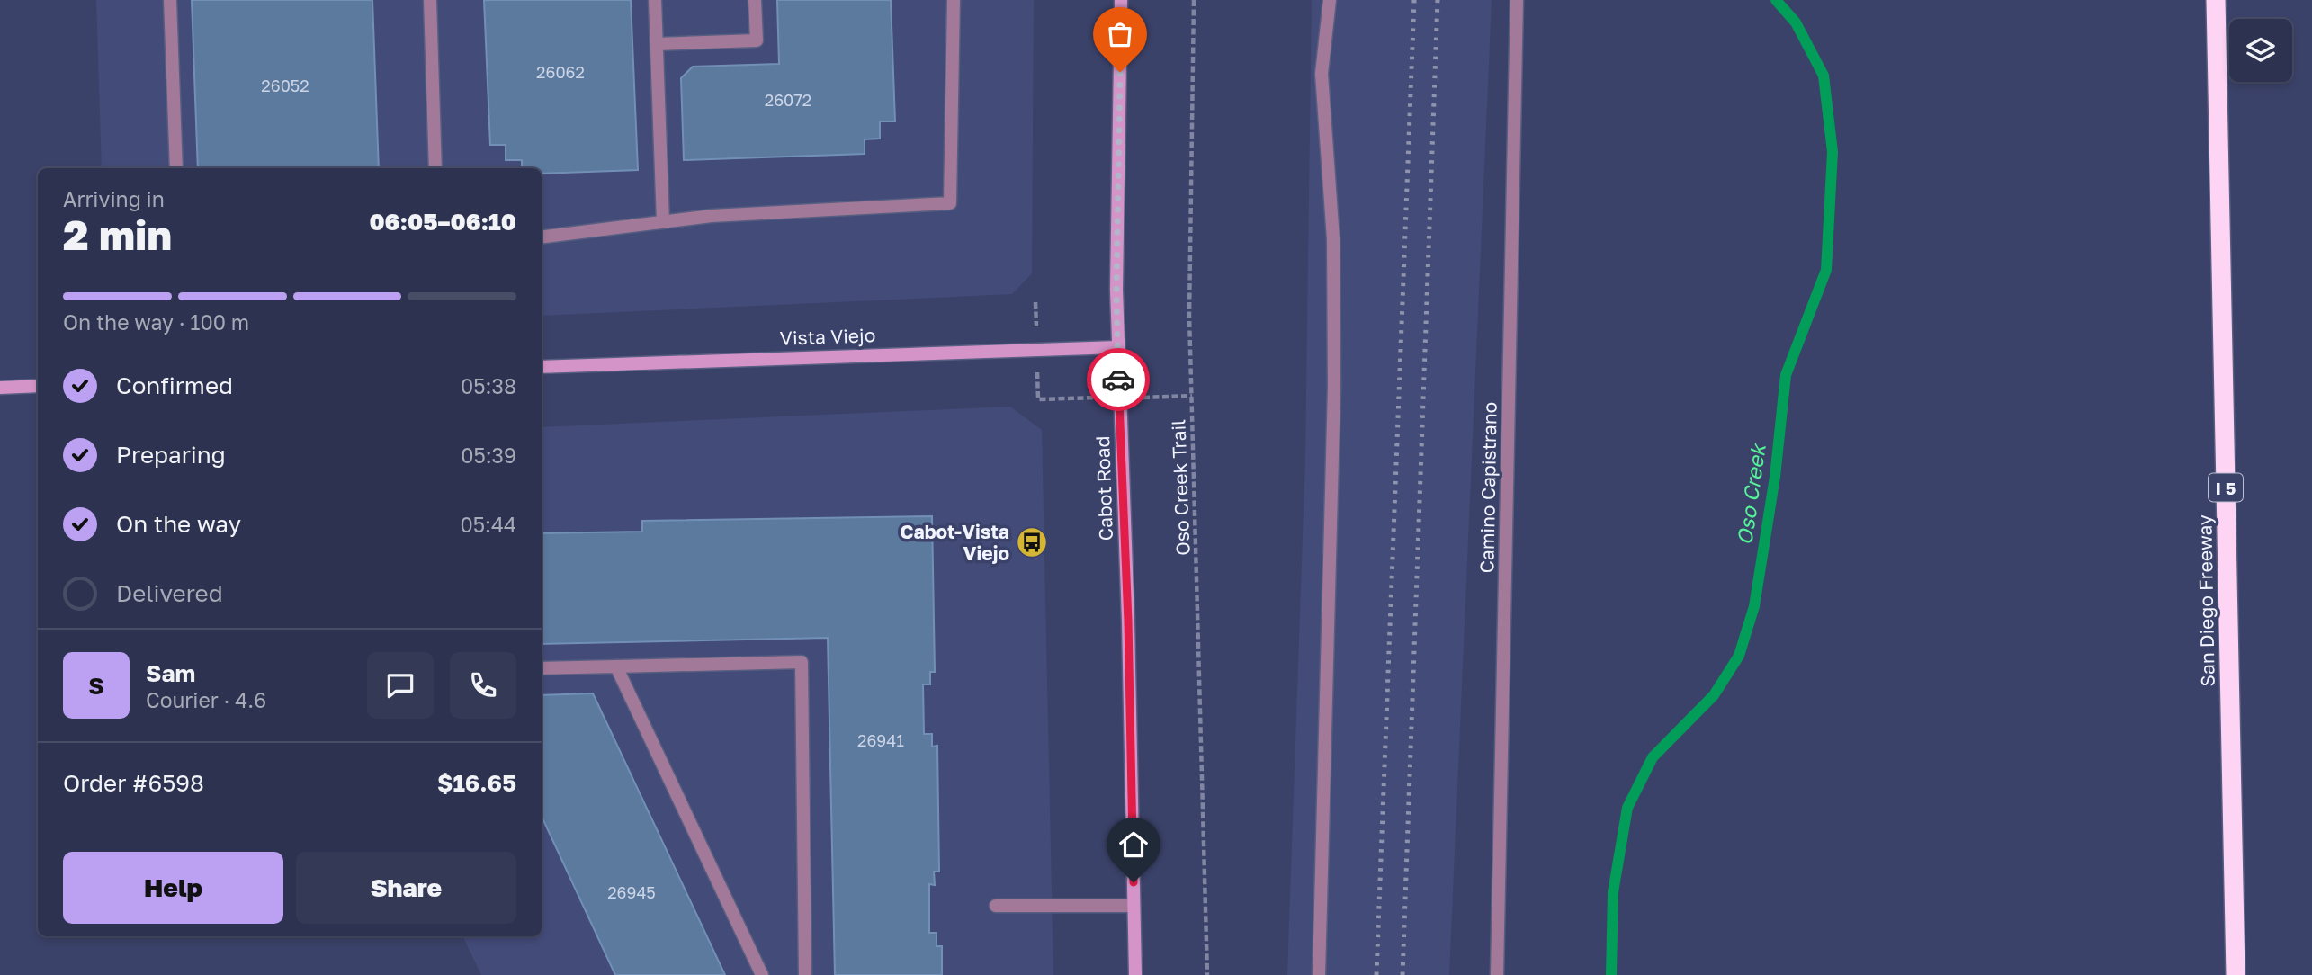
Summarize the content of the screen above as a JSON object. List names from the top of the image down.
{
  "streets": {
    "highway": ["I 5", "San Diego Freeway"],
    "main road": ["Vista Viejo", "Cabot Road"],
    "street": ["Camino Capistrano"],
    "path": ["Oso Creek Trail"]
  },
  "crossings": [
    ["Vista Viejo", "Cabot Road"]
  ],
  "water": ["Oso Creek"],
  "places": {
    "bus stop": ["Cabot-Vista Viejo"]
  },
  "house_numbers": [
    "26062",
    "26052",
    "26072",
    "26941",
    "26945"
  ],
  "page": {
    "heading": ["2 min", "Arriving in", "06:05–06:10"],
    "panel": [
      "Sam",
      "Courier · 4.6",
      "Order #6598",
      "$16.65"
    ],
    "bar": "On the way · 100 m",
    "list": [
      ["Confirmed", "05:38"],
      ["Preparing", "05:39"],
      ["On the way", "05:44"],
      "Delivered"
    ],
    "round": "S",
    "buttons": ["Help", "Share"]
  }
}
